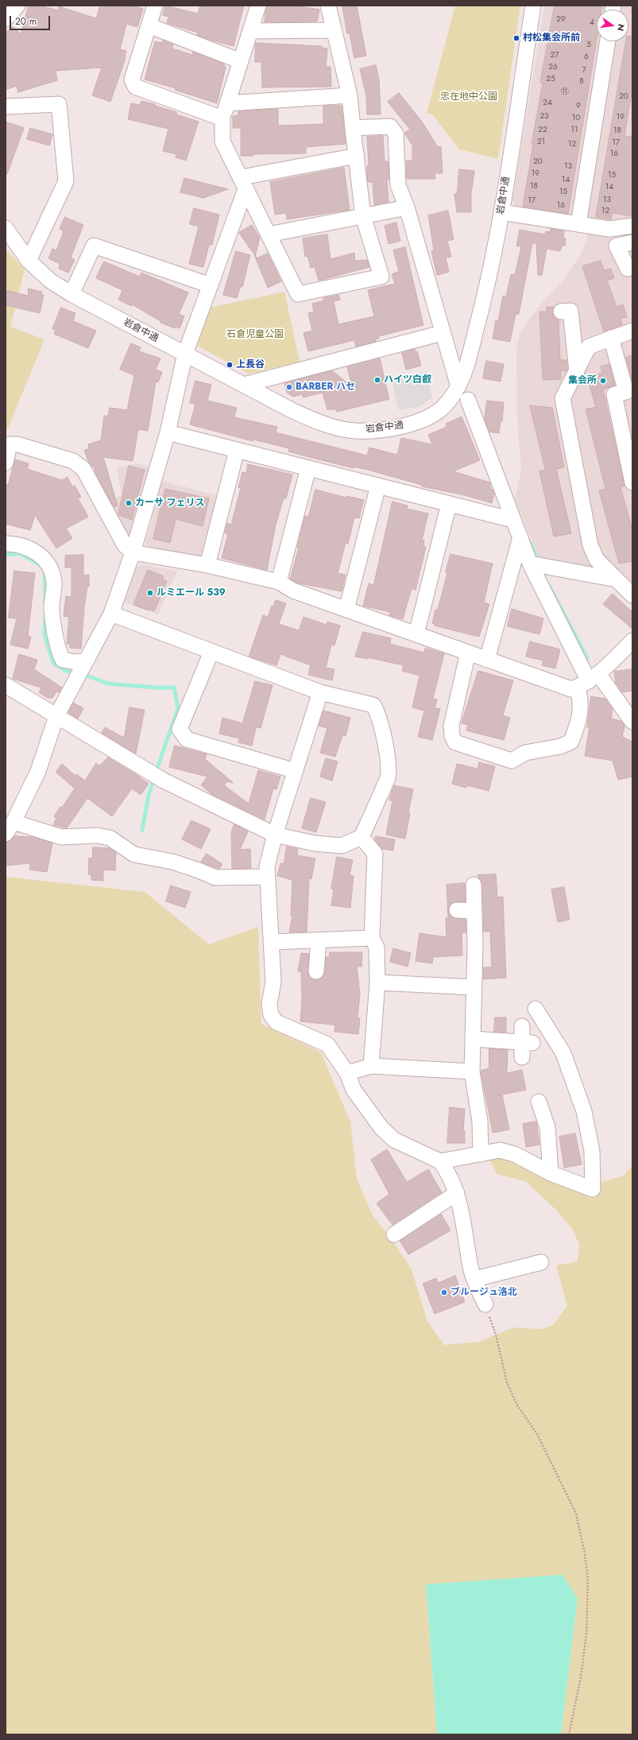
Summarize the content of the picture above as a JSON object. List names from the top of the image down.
{
  "streets": {
    "street": ["岩倉中通"]
  },
  "parks": ["忠在地中公園", "石倉児童公園"],
  "places": [
    "村松集会所前",
    "上長谷",
    "ハイツ白叡",
    "集会所",
    "BARBER ハセ",
    "カーサ フェリス",
    "ルミエール 539",
    "ブルージュ洛北"
  ],
  "house_numbers": [
    "29",
    "4",
    "5",
    "27",
    "6",
    "26",
    "7",
    "25",
    "8",
    "⑪",
    "20",
    "24",
    "9",
    "23",
    "19",
    "10",
    "22",
    "11",
    "18",
    "21",
    "17",
    "12",
    "16",
    "20",
    "13",
    "19",
    "15",
    "14",
    "18",
    "14",
    "15",
    "13",
    "17",
    "16",
    "12"
  ],
  "scale_bar": "20 m",
  "north": "right"
}
